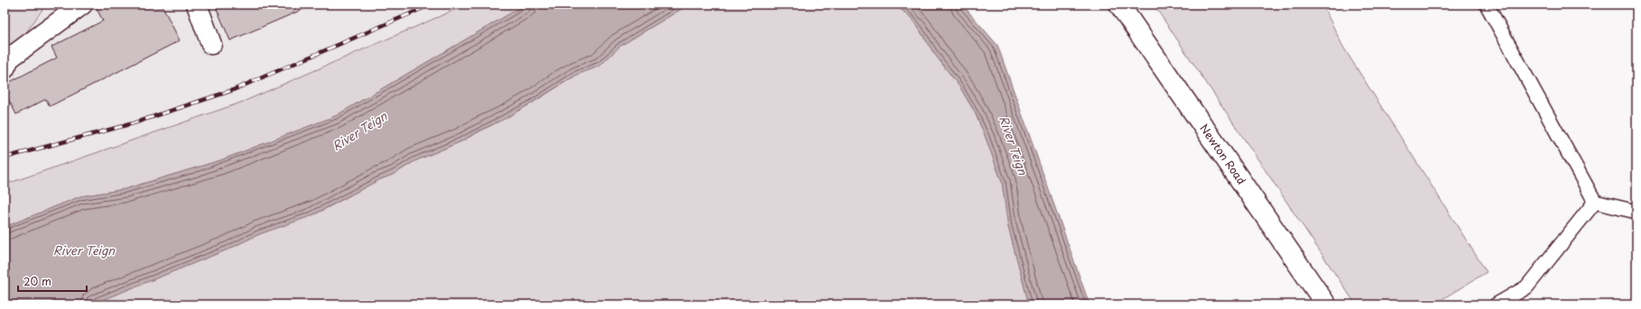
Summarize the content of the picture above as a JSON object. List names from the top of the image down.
{
  "streets": {
    "main road": ["Newton Road"]
  },
  "water": ["River Teign"],
  "scale_bar": "20 m"
}
